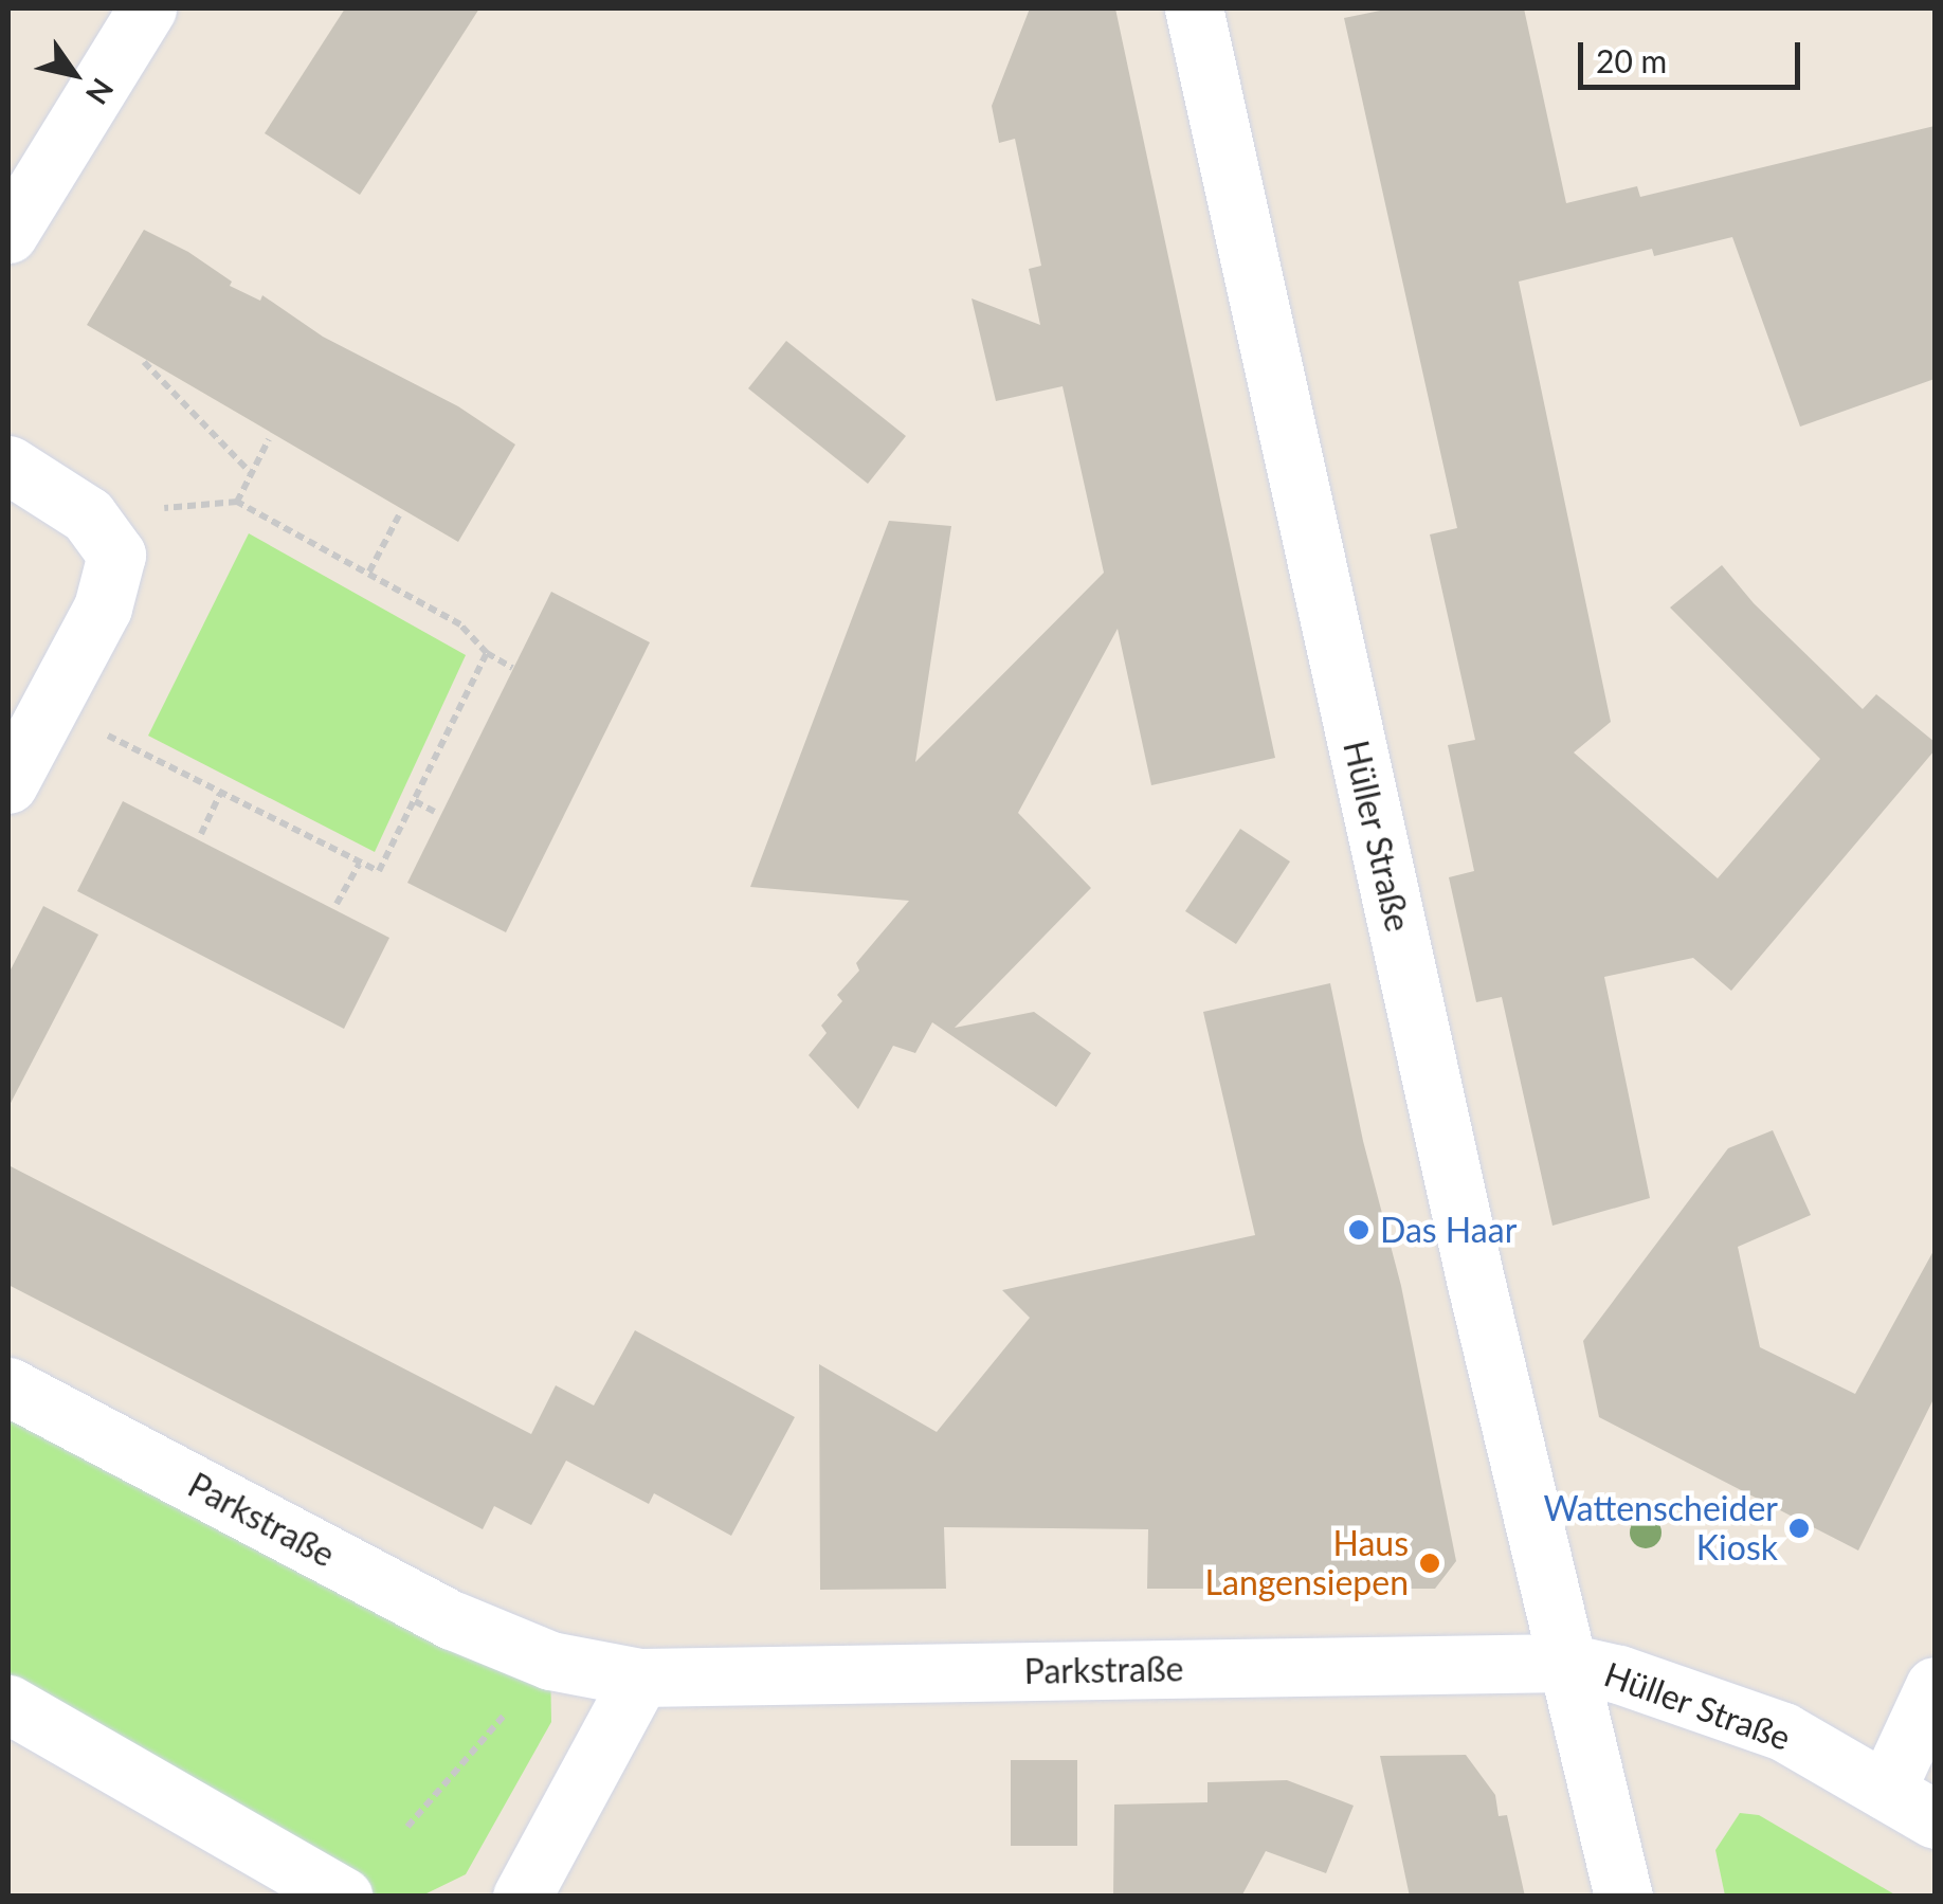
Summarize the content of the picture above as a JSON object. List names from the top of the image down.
{
  "streets": {
    "street": ["Hüller Straße", "Parkstraße"]
  },
  "crossings": [
    ["Hüller Straße", "Parkstraße"]
  ],
  "places": ["Das Haar", "Wattenscheider Kiosk", "Haus Langensiepen"],
  "scale_bar": "20 m",
  "north": "bottom right"
}
